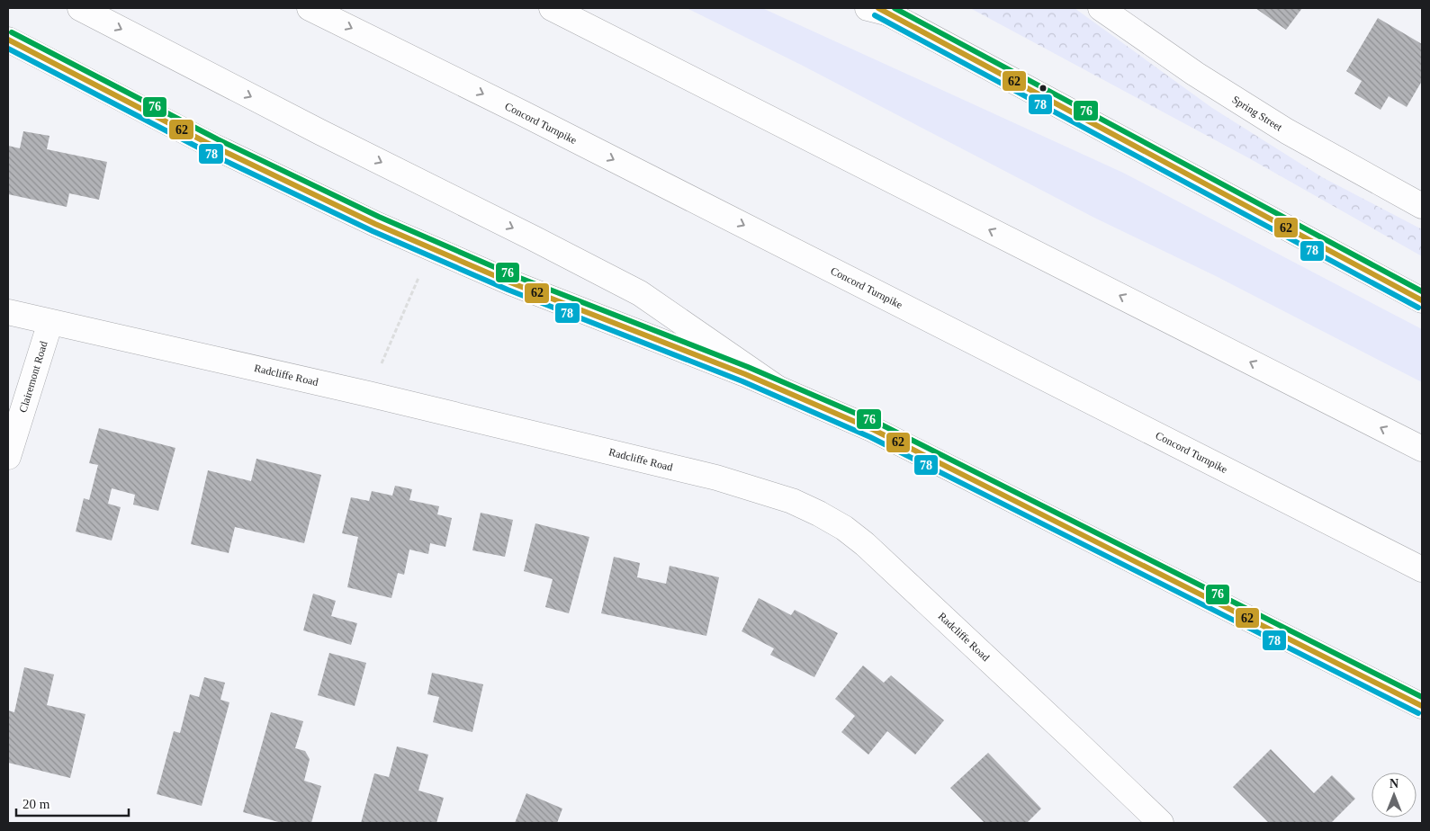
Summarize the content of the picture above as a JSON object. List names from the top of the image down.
{
  "streets": {
    "main road": [
      "Spring Street",
      "Concord Turnpike",
      "Radcliffe Road",
      "Clairemont Road"
    ]
  },
  "crossings": [
    ["Radcliffe Road", "Clairemont Road"]
  ],
  "lines": ["transit line 62", "transit line 76", "transit line 78"],
  "scale_bar": "20 m",
  "north": "top"
}
